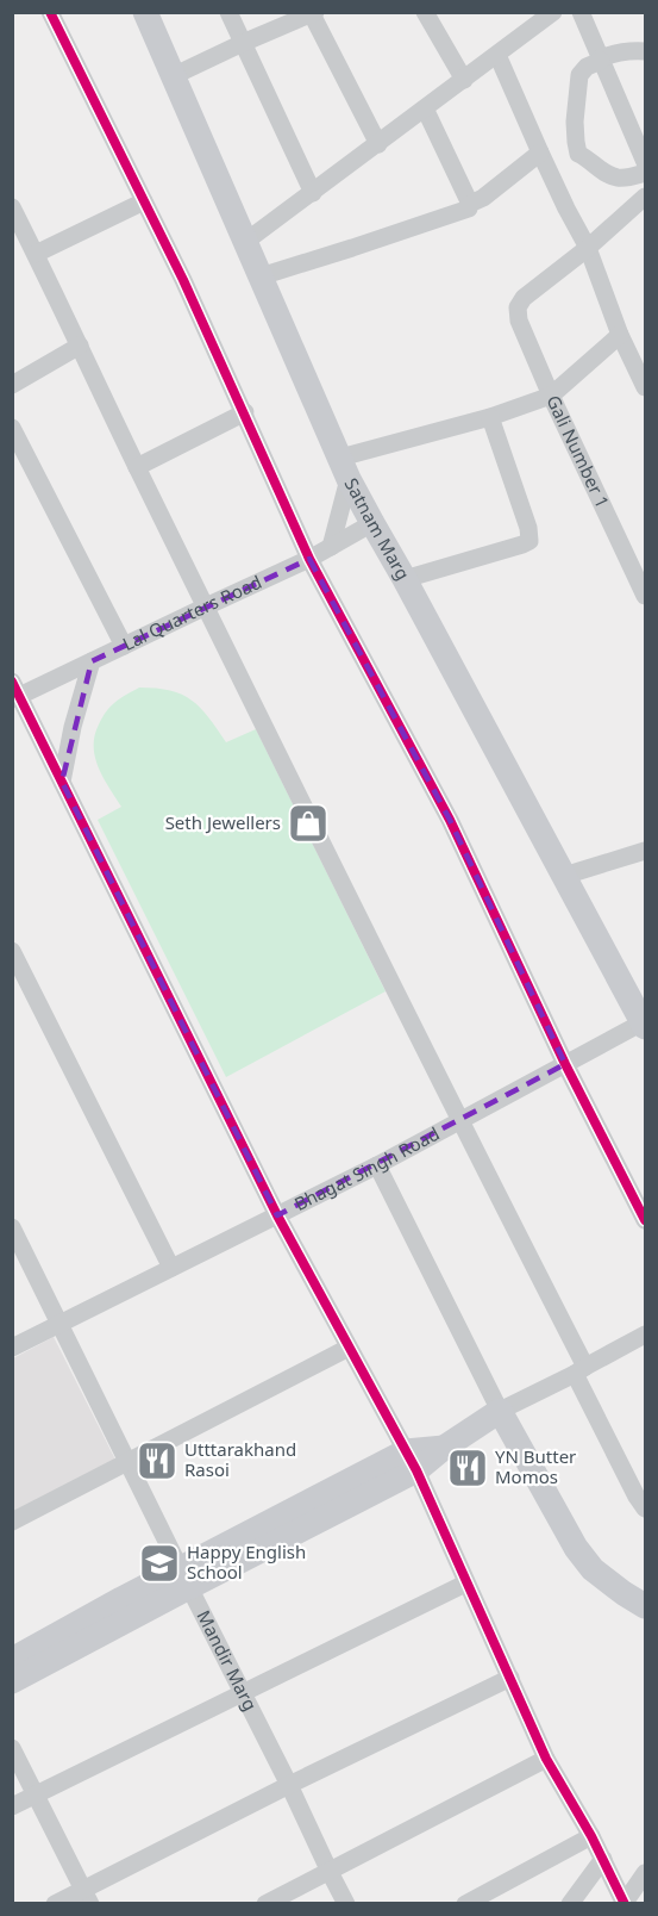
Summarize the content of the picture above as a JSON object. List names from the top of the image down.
{
  "streets": {
    "street": [
      "Gali Number 1",
      "Satnam Marg",
      "Lal Quarters Road",
      "Bhagat Singh Road",
      "Mandir Marg"
    ]
  },
  "crossings": [
    ["Satnam Marg", "Lal Quarters Road"],
    ["Satnam Marg", "Bhagat Singh Road"],
    ["Bhagat Singh Road", "Mandir Marg"]
  ],
  "places": {
    "shop": ["Seth Jewellers"],
    "restaurant": ["Utttarakhand Rasoi", "YN Butter Momos"],
    "school or university": ["Happy English School"]
  }
}
